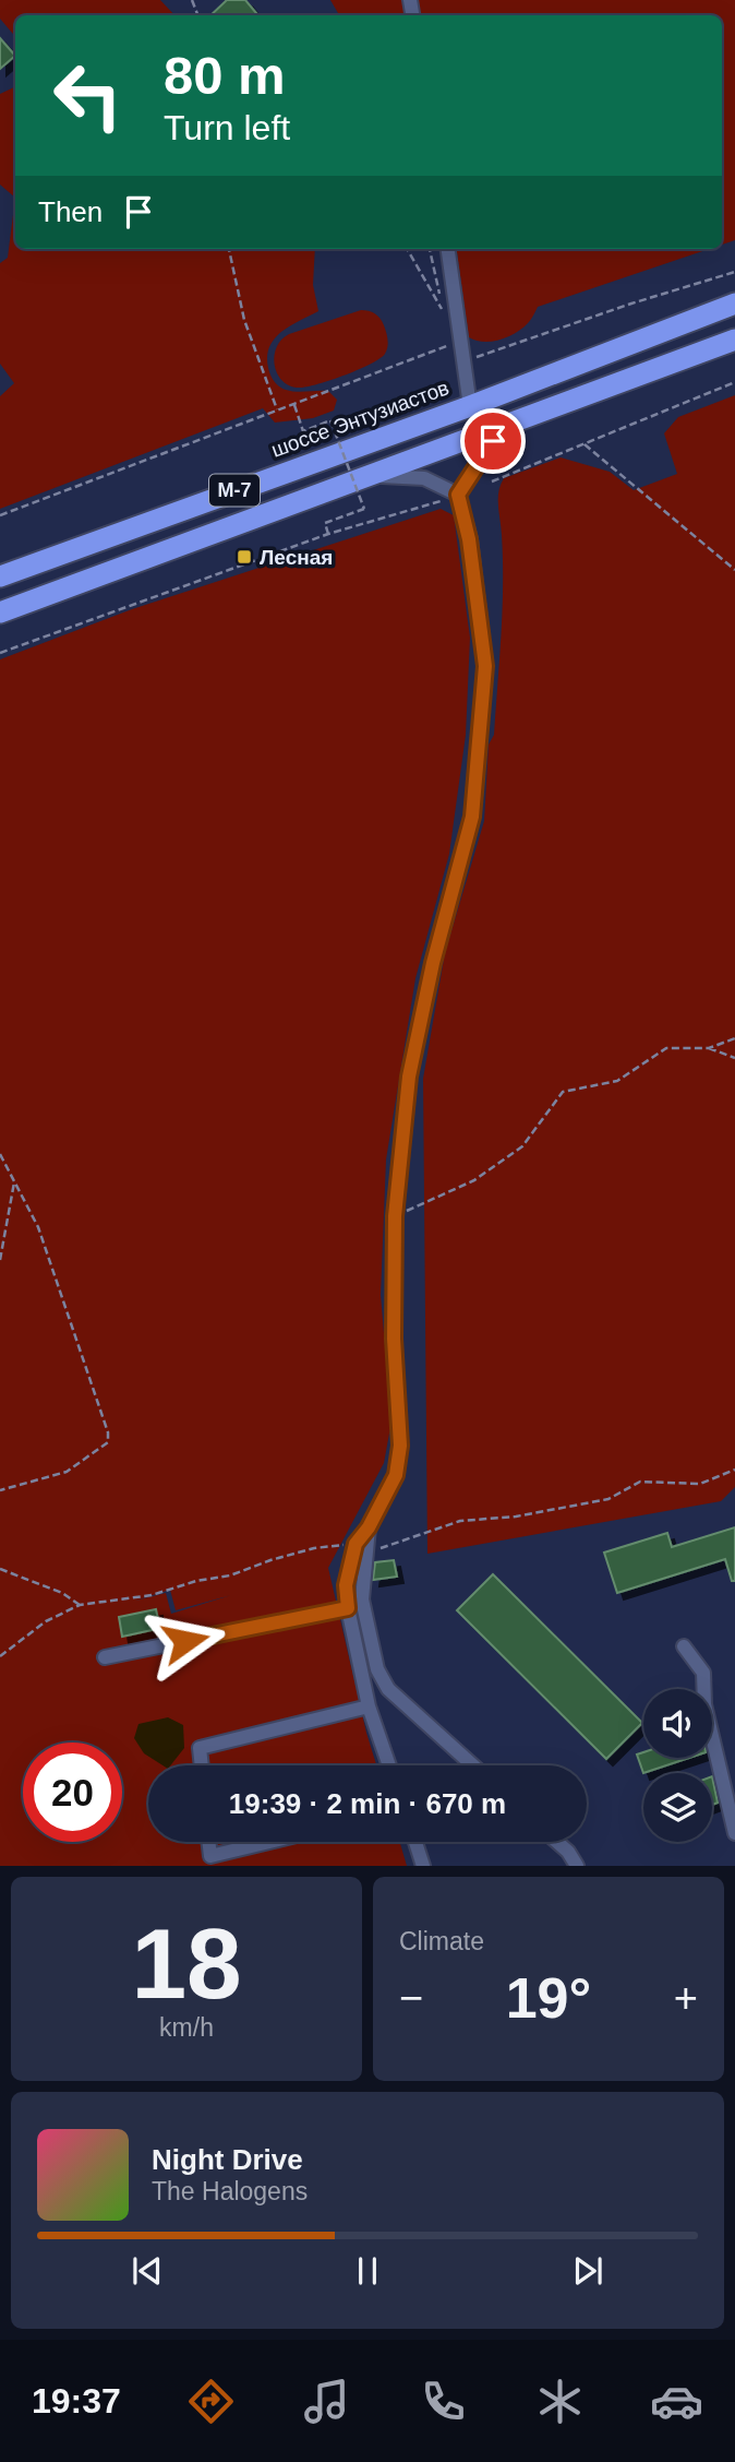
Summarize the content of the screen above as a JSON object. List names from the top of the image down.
{
  "streets": {
    "highway": ["шоссе Энтузиастов", "М-7"]
  },
  "places": {
    "transit": ["Лесная"]
  },
  "page": {
    "turn": ["80 m", "Turn left"],
    "then": "Then",
    "limit": "20",
    "trip": "19:39 · 2 min · 670 m",
    "tile": [
      ["18", "km/h"],
      "Climate"
    ],
    "heat": ["−", "19°", "+"],
    "song": ["Night Drive", "The Halogens"],
    "tabs": "19:37"
  }
}
